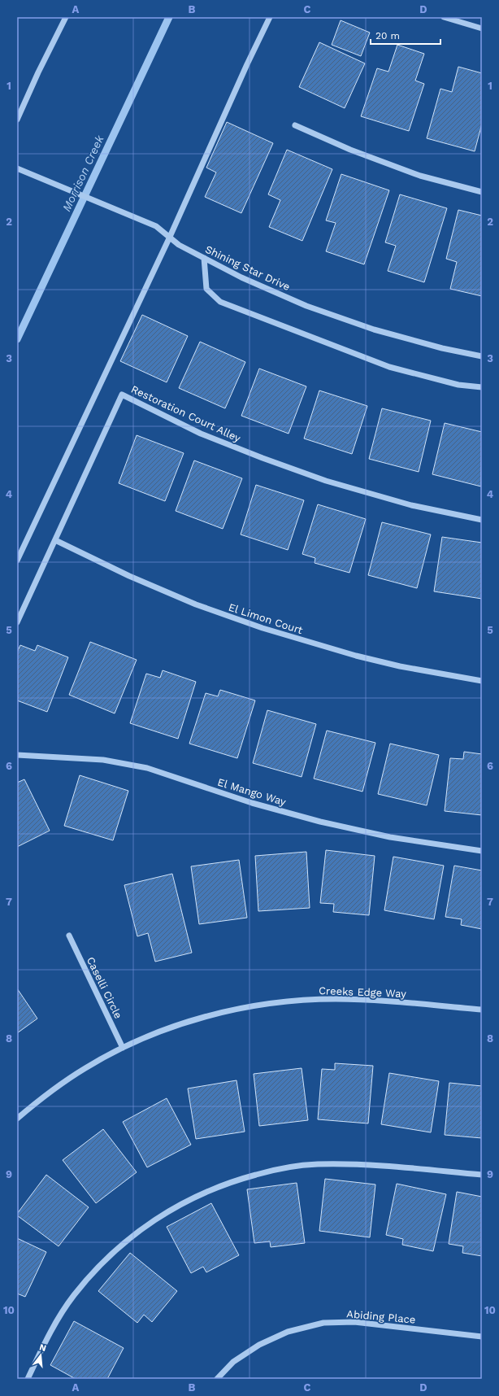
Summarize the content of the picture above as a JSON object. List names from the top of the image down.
{
  "streets": {
    "street": [
      "Shining Star Drive",
      "Restoration Court Alley",
      "El Limon Court",
      "El Mango Way",
      "Caselli Circle",
      "Creeks Edge Way",
      "Abiding Place"
    ]
  },
  "crossings": [
    ["Restoration Court Alley", "El Limon Court"],
    ["Caselli Circle", "Creeks Edge Way"]
  ],
  "water": ["Morrison Creek"],
  "scale_bar": "20 m",
  "north": "top",
  "grid": {
    "columns": [
      "A",
      "B",
      "C",
      "D"
    ],
    "rows": [
      "1",
      "2",
      "3",
      "4",
      "5",
      "6",
      "7",
      "8",
      "9",
      "10"
    ]
  }
}
